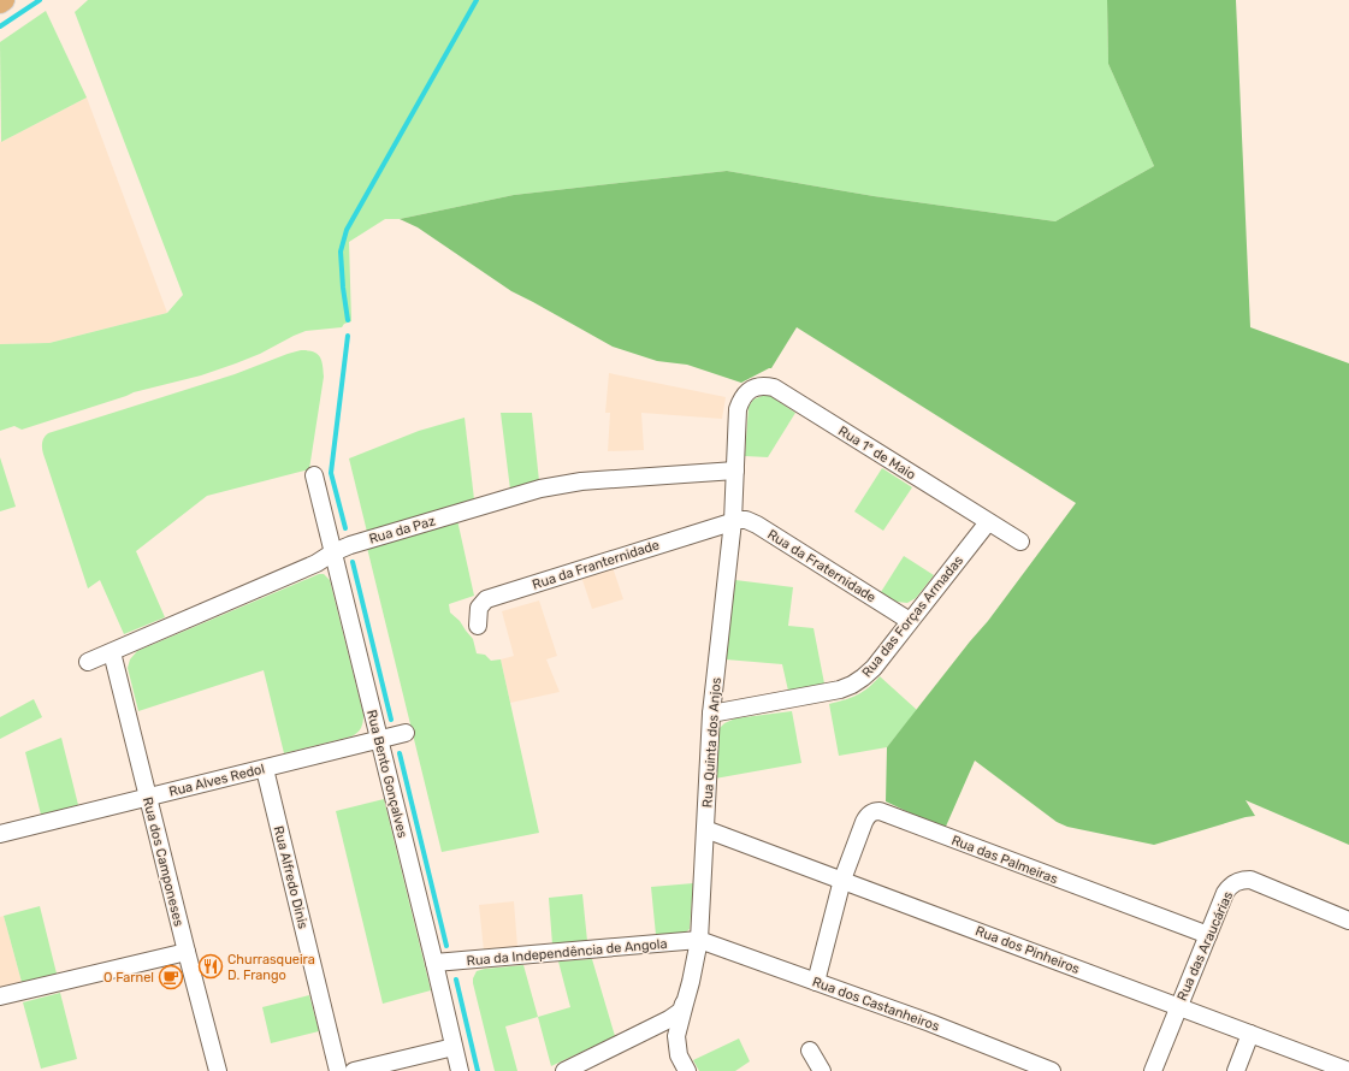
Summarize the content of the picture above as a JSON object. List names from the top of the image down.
{
  "streets": {
    "street": [
      "Rua 1º de Maio",
      "Rua da Paz",
      "Rua da Franternidade",
      "Rua da Fraternidade",
      "Rua das Forças Armadas",
      "Rua Quinta dos Anjos",
      "Rua Bento Gonçalves",
      "Rua Alves Redol",
      "Rua das Palmeiras",
      "Rua dos Camponeses",
      "Rua Alfredo Dinis",
      "Rua das Araucárias",
      "Rua dos Pinheiros",
      "Rua da Independência de Angola",
      "Rua dos Castanheiros"
    ]
  },
  "crossings": [
    ["Rua 1º de Maio", "Rua das Forças Armadas"],
    ["Rua 1º de Maio", "Rua Quinta dos Anjos"],
    ["Rua da Paz", "Rua Quinta dos Anjos"],
    ["Rua da Paz", "Rua Bento Gonçalves"],
    ["Rua da Paz", "Rua dos Camponeses"],
    ["Rua da Franternidade", "Rua da Fraternidade"],
    ["Rua da Franternidade", "Rua Quinta dos Anjos"],
    ["Rua da Fraternidade", "Rua das Forças Armadas"],
    ["Rua da Fraternidade", "Rua Quinta dos Anjos"],
    ["Rua das Forças Armadas", "Rua Quinta dos Anjos"],
    ["Rua Quinta dos Anjos", "Rua dos Pinheiros"],
    ["Rua Quinta dos Anjos", "Rua da Independência de Angola"],
    ["Rua Quinta dos Anjos", "Rua dos Castanheiros"],
    ["Rua Bento Gonçalves", "Rua Alves Redol"],
    ["Rua Bento Gonçalves", "Rua da Independência de Angola"],
    ["Rua Alves Redol", "Rua dos Camponeses"],
    ["Rua Alves Redol", "Rua Alfredo Dinis"],
    ["Rua das Palmeiras", "Rua das Araucárias"],
    ["Rua das Palmeiras", "Rua dos Pinheiros"],
    ["Rua das Palmeiras", "Rua dos Castanheiros"],
    ["Rua das Araucárias", "Rua dos Pinheiros"],
    ["Rua da Independência de Angola", "Rua dos Castanheiros"]
  ],
  "places": {
    "restaurant": ["Churrasqueira D. Frango"],
    "cafe": ["O Farnel"]
  }
}
